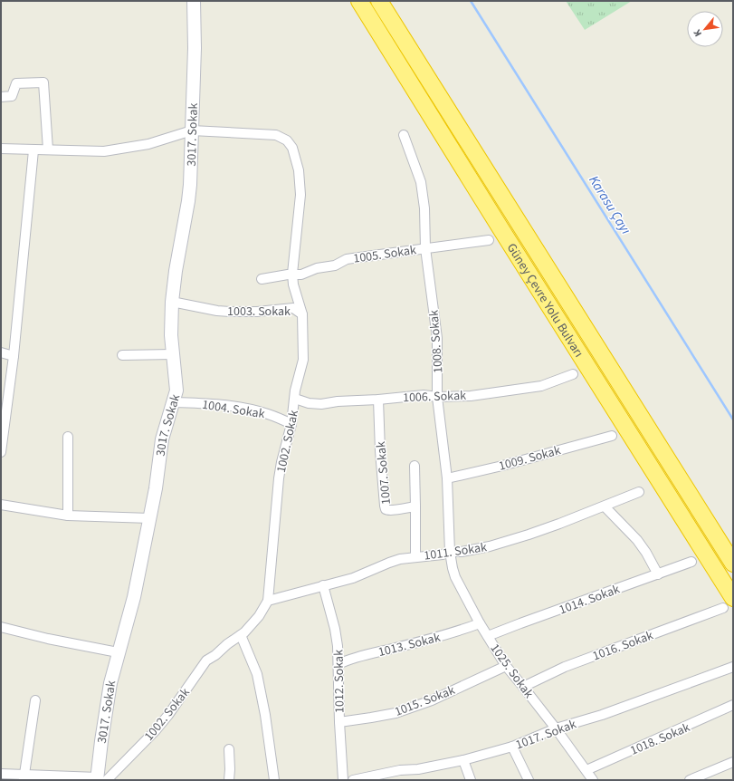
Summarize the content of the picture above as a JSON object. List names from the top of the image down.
{
  "streets": {
    "highway": ["Güney Çevre Yolu Bulvarı"],
    "street": [
      "3017. Sokak",
      "1005. Sokak",
      "1003. Sokak",
      "1008. Sokak",
      "1006. Sokak",
      "1004. Sokak",
      "1002. Sokak",
      "1009. Sokak",
      "1007. Sokak",
      "1011. Sokak",
      "1014. Sokak",
      "1013. Sokak",
      "1016. Sokak",
      "1025. Sokak",
      "1012. Sokak",
      "1015. Sokak",
      "1017. Sokak",
      "1018. Sokak"
    ]
  },
  "crossings": [
    ["3017. Sokak", "1003. Sokak"],
    ["3017. Sokak", "1004. Sokak"],
    ["3017. Sokak", "1002. Sokak"],
    ["1005. Sokak", "1008. Sokak"],
    ["1005. Sokak", "1002. Sokak"],
    ["Güney Çevre Yolu Bulvarı", "1016. Sokak"],
    ["1003. Sokak", "1002. Sokak"],
    ["1008. Sokak", "1006. Sokak"],
    ["1008. Sokak", "1009. Sokak"],
    ["1008. Sokak", "1011. Sokak"],
    ["1008. Sokak", "1025. Sokak"],
    ["1006. Sokak", "1002. Sokak"],
    ["1006. Sokak", "1007. Sokak"],
    ["1004. Sokak", "1002. Sokak"],
    ["1002. Sokak", "1011. Sokak"],
    ["1011. Sokak", "1025. Sokak"],
    ["1011. Sokak", "1012. Sokak"],
    ["1014. Sokak", "1025. Sokak"],
    ["1013. Sokak", "1025. Sokak"],
    ["1013. Sokak", "1012. Sokak"],
    ["1016. Sokak", "1025. Sokak"],
    ["1025. Sokak", "1015. Sokak"],
    ["1025. Sokak", "1017. Sokak"],
    ["1025. Sokak", "1018. Sokak"],
    ["1012. Sokak", "1015. Sokak"]
  ],
  "water": ["Karasu Çayı"],
  "north": "bottom left"
}
